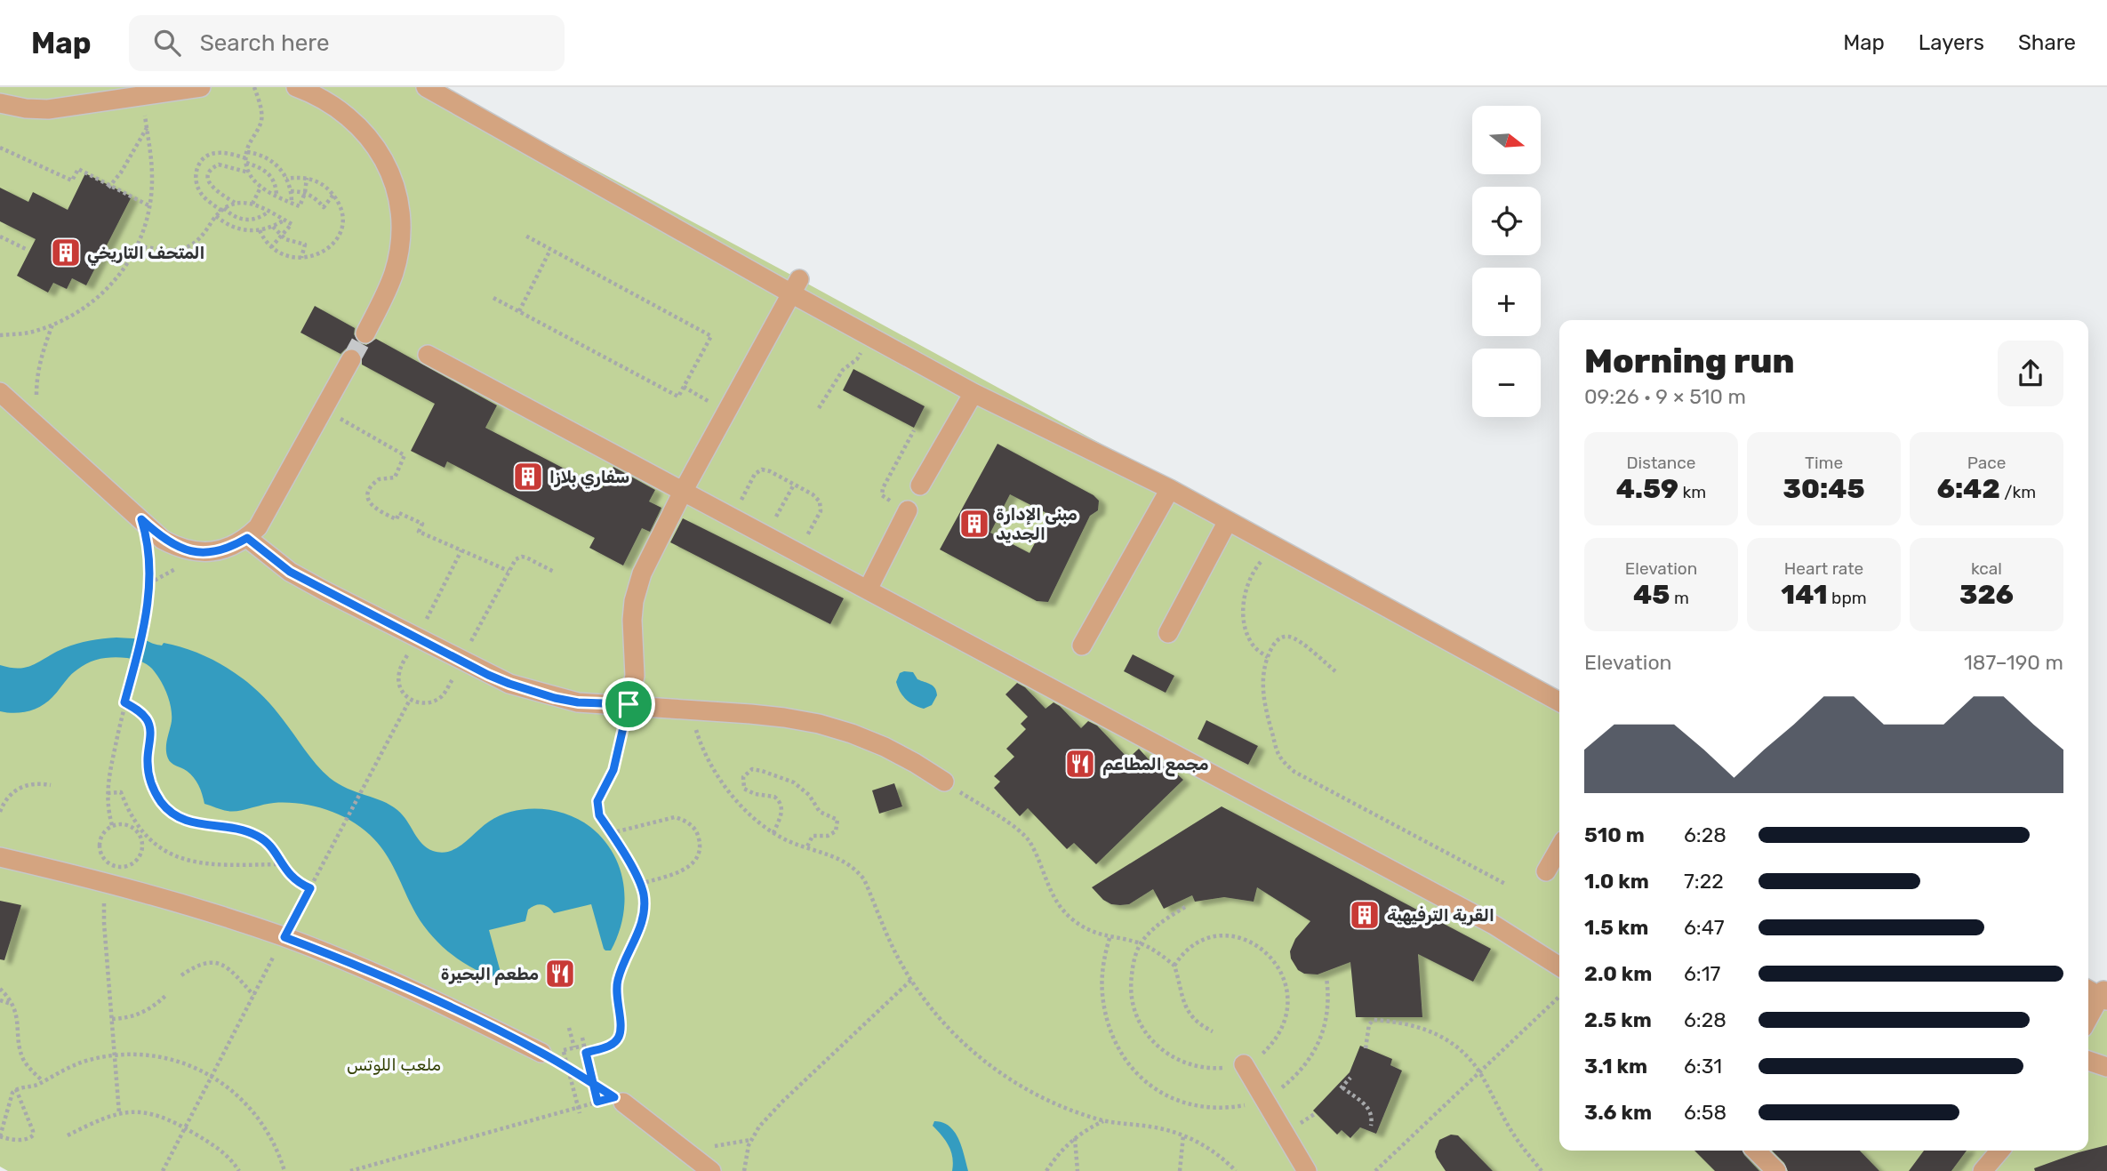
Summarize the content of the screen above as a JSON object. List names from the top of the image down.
{
  "parks": ["ملعب اللوتس"],
  "places": {
    "building": [
      "المتحف التاريخي",
      "سفاري بلازا",
      "مبنى الإدارة الجديد",
      "القرية الترفيهية"
    ],
    "restaurant": ["مجمع المطاعم", "مطعم البحيرة"]
  },
  "north": "right",
  "page": {
    "header": "Map",
    "search": "Search here",
    "nav": ["Map", "Layers", "Share"],
    "map_buttons": ["+", "−"],
    "heading": ["Morning run", "09:26 · 9 × 510 m"],
    "stats": [
      ["Distance", "4.59 km"],
      ["Time", "30:45"],
      ["Pace", "6:42 /km"],
      ["Elevation", "45 m"],
      ["Heart rate", "141 bpm"],
      ["kcal", "326"]
    ],
    "chart": ["Elevation", "187–190 m"],
    "list": [
      {
        "name": "510 m",
        "note": "6:28"
      },
      {
        "name": "1.0 km",
        "note": "7:22"
      },
      {
        "name": "1.5 km",
        "note": "6:47"
      },
      {
        "name": "2.0 km",
        "note": "6:17"
      },
      {
        "name": "2.5 km",
        "note": "6:28"
      },
      {
        "name": "3.1 km",
        "note": "6:31"
      },
      {
        "name": "3.6 km",
        "note": "6:58"
      }
    ]
  }
}
